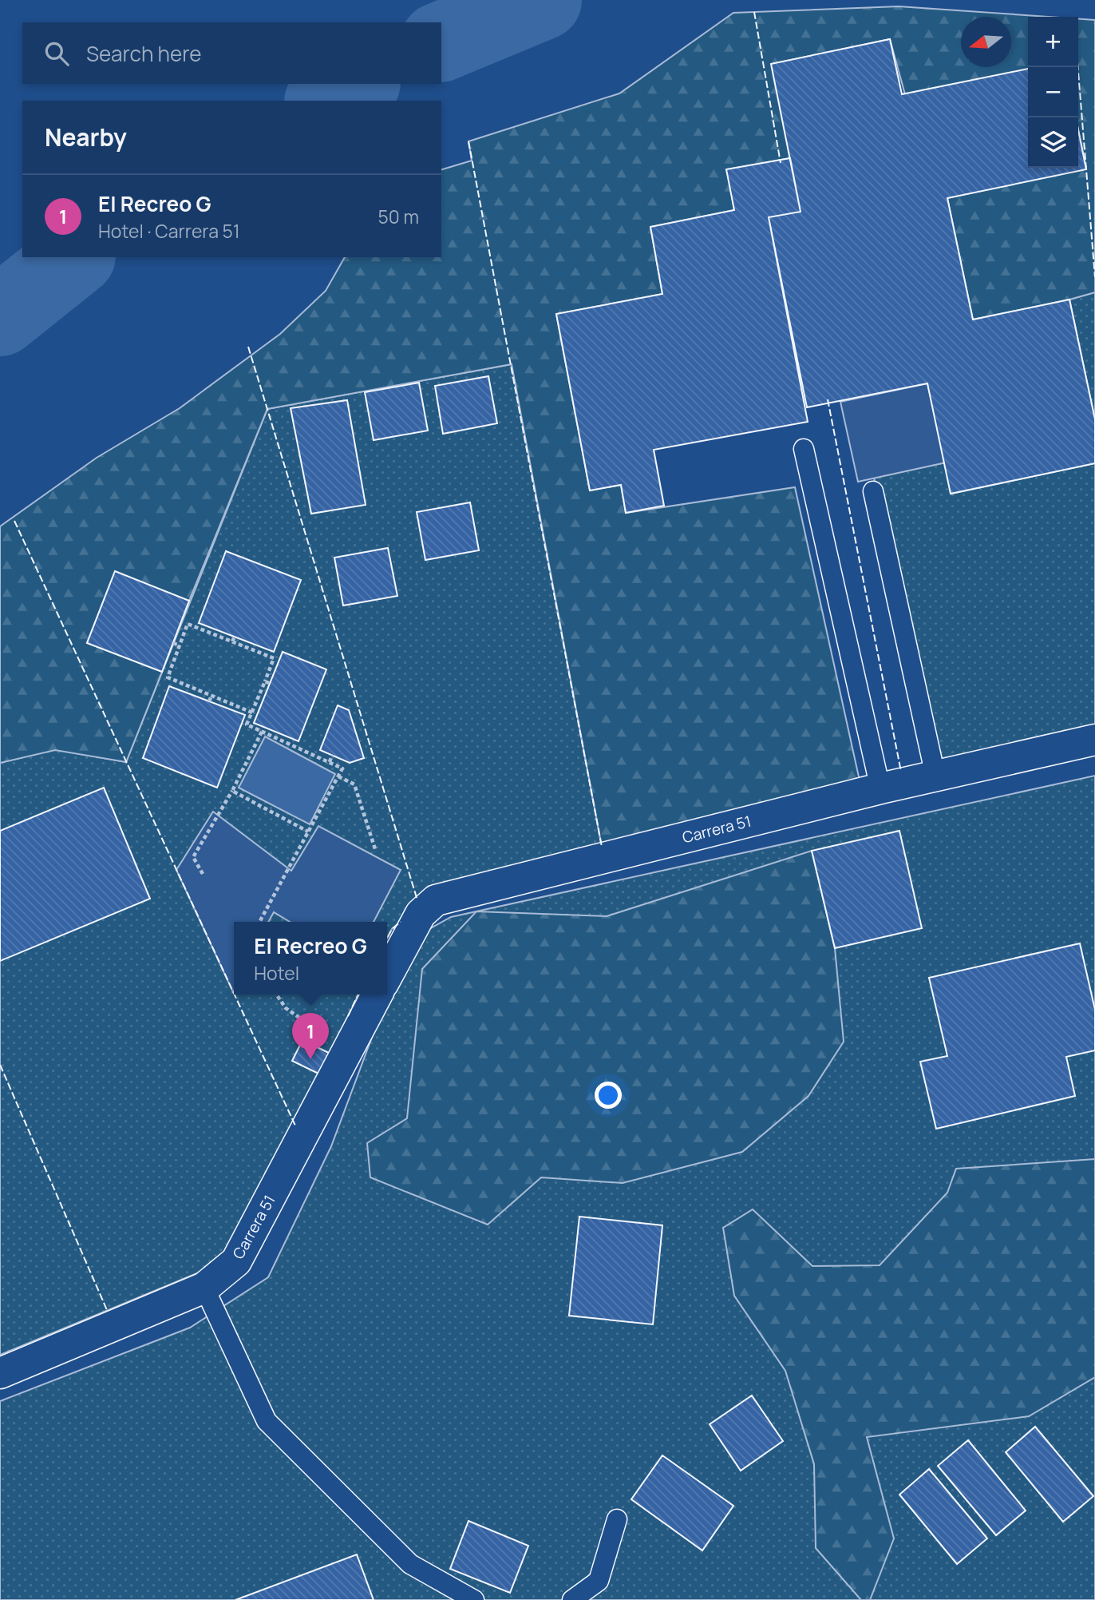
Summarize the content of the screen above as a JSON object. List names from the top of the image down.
{
  "streets": {
    "street": ["Carrera 51"]
  },
  "north": "left",
  "page": {
    "map_buttons": ["+", "−"],
    "search": "Search here",
    "heading": "Nearby",
    "list": [
      {
        "mark": "1",
        "name": "El Recreo G",
        "note": "Hotel · Carrera 51",
        "value": "50 m"
      }
    ],
    "popup": ["El Recreo G", "Hotel"],
    "pins": "1"
  }
}
